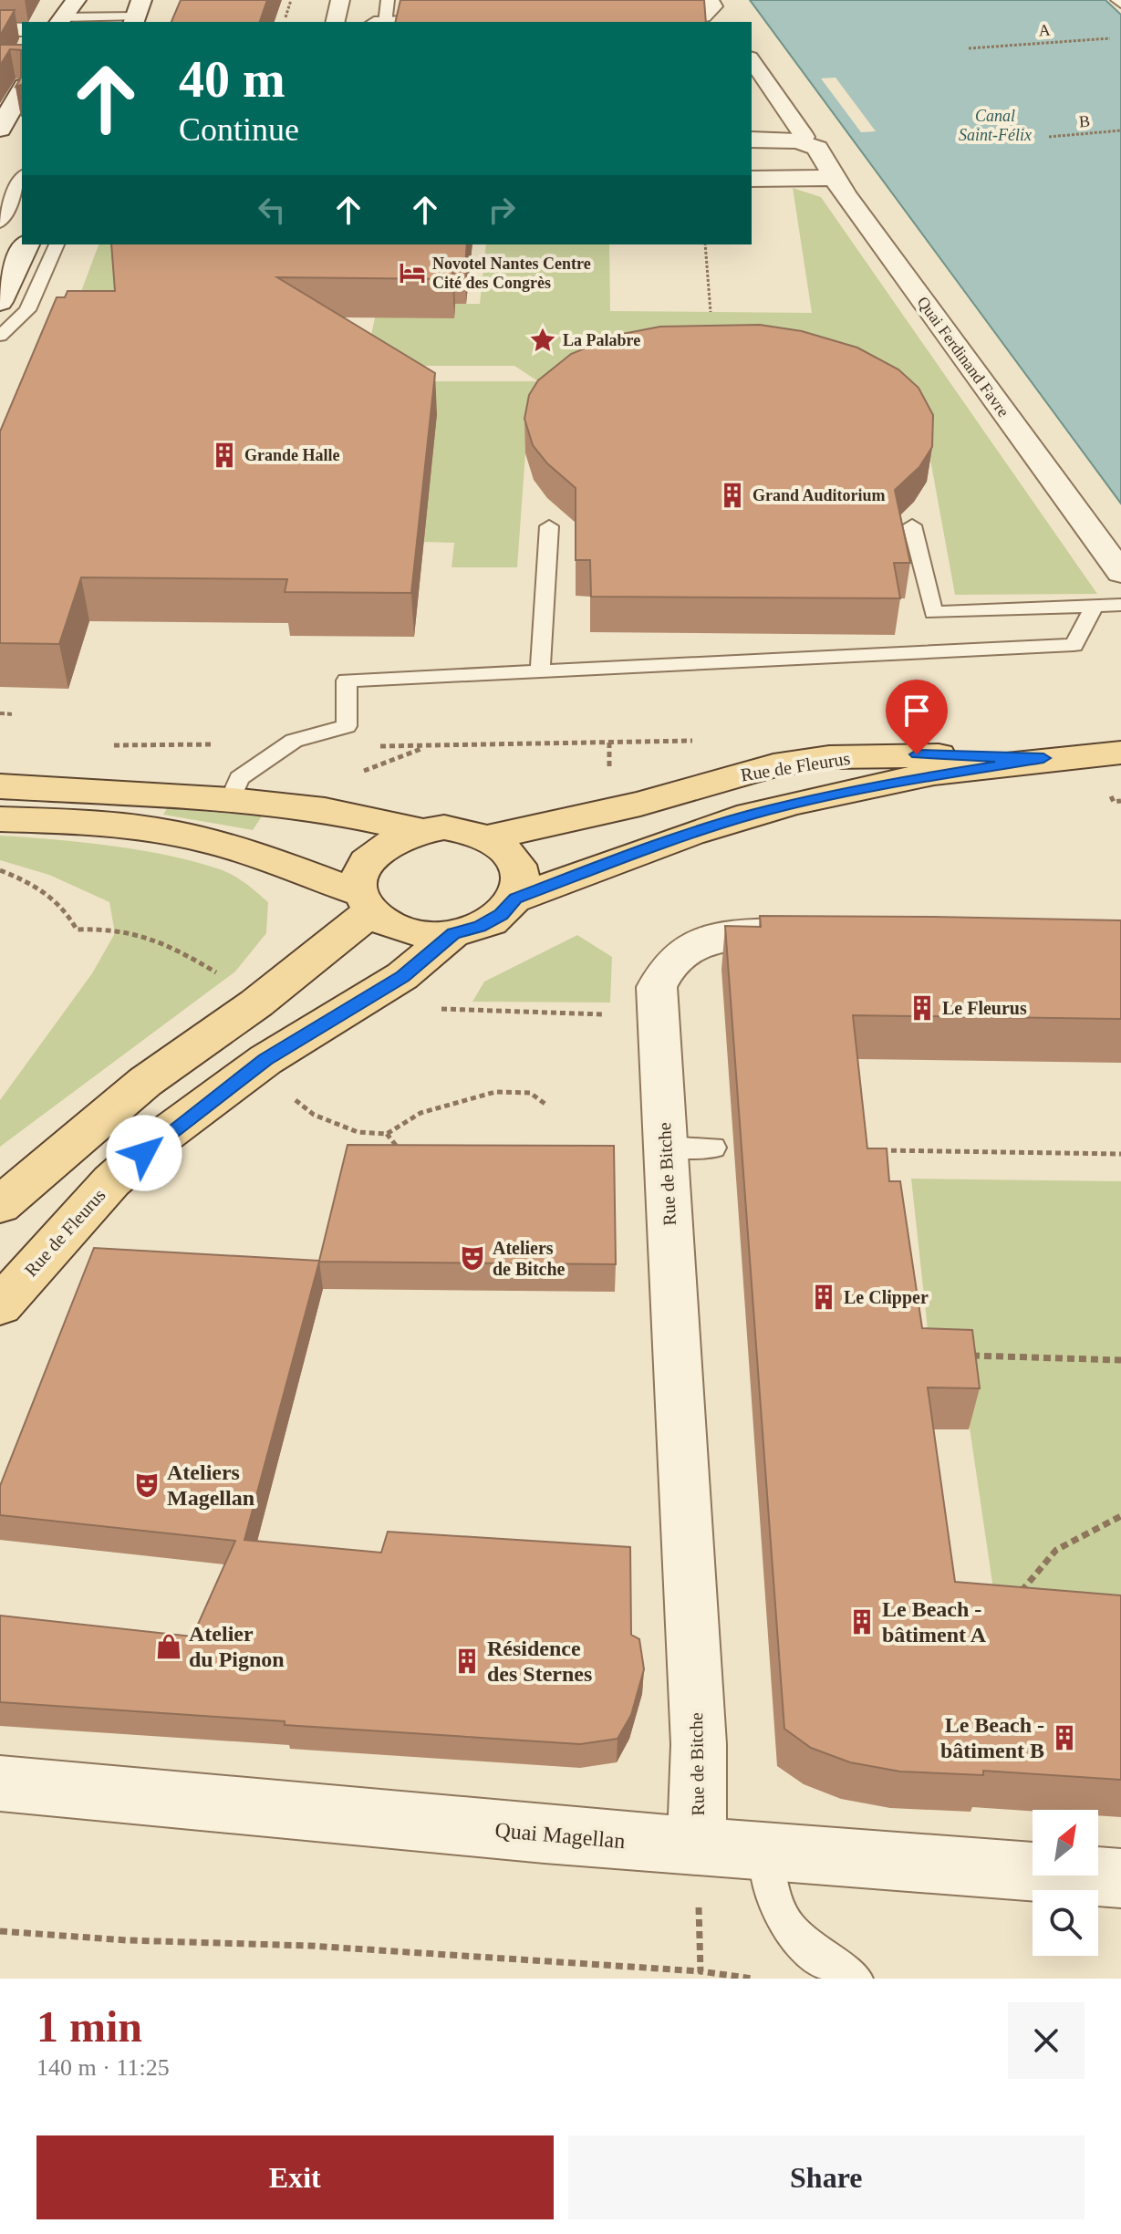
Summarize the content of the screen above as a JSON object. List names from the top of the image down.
{
  "streets": {
    "main road": ["Rue de Fleurus"],
    "street": ["Quai Ferdinand Favre", "Rue de Bitche", "Quai Magellan"],
    "path": ["A", "B"]
  },
  "crossings": [
    ["Rue de Bitche", "Quai Magellan"]
  ],
  "water": ["Canal Saint-Félix"],
  "places": {
    "hotel": ["Novotel Nantes Centre Cité des Congrès"],
    "place": ["La Palabre"],
    "building": [
      "Grande Halle",
      "Grand Auditorium",
      "Le Fleurus",
      "Le Clipper",
      "Le Beach - bâtiment A",
      "Résidence des Sternes",
      "Le Beach - bâtiment B"
    ],
    "theatre": ["Ateliers de Bitche", "Ateliers Magellan"],
    "shop": ["Atelier du Pignon"]
  },
  "north": "top right",
  "page": {
    "turn": ["40 m", "Continue"],
    "heading": ["1 min", "140 m · 11:25"],
    "buttons": ["Exit", "Share"]
  }
}
